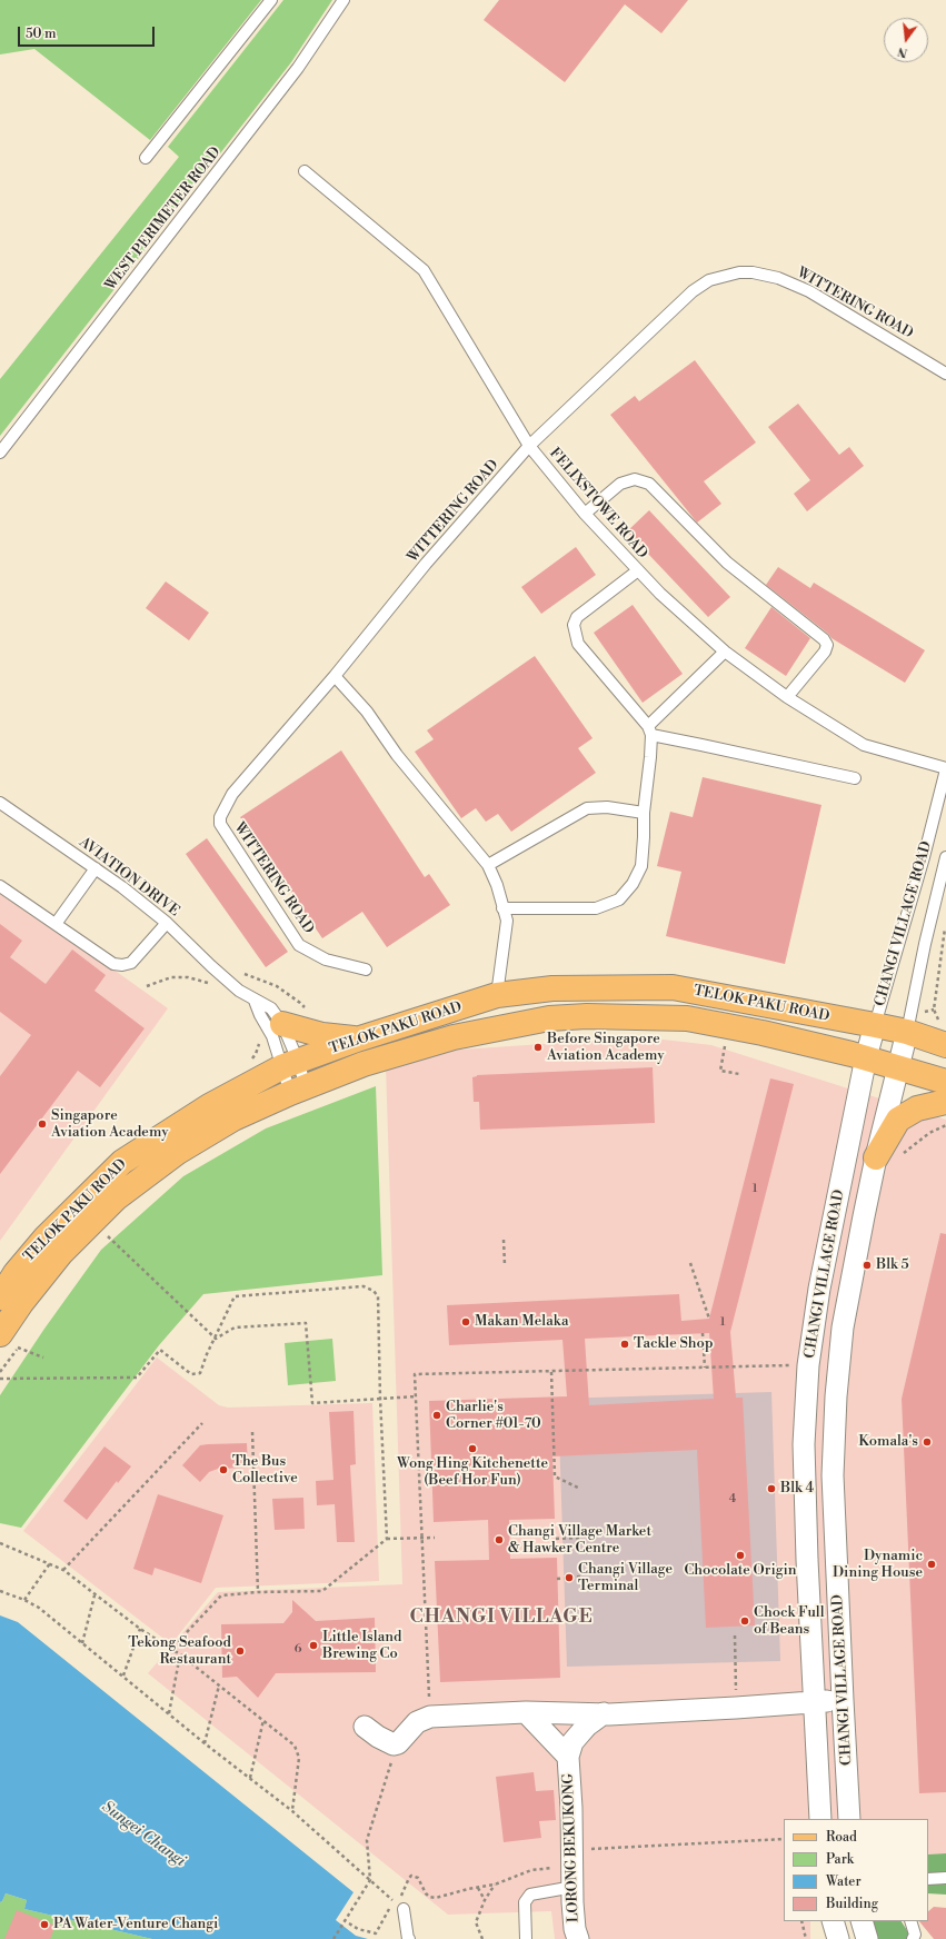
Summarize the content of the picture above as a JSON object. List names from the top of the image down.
{
  "streets": {
    "main road": ["TELOK PAKU ROAD"],
    "street": ["CHANGI VILLAGE ROAD", "LORONG BEKUKONG"],
    "lane": [
      "WEST PERIMETER ROAD",
      "WITTERING ROAD",
      "FELIXSTOWE ROAD",
      "AVIATION DRIVE"
    ]
  },
  "crossings": [
    ["WITTERING ROAD", "FELIXSTOWE ROAD"],
    ["FELIXSTOWE ROAD", "CHANGI VILLAGE ROAD"],
    ["AVIATION DRIVE", "TELOK PAKU ROAD"],
    ["CHANGI VILLAGE ROAD", "TELOK PAKU ROAD"]
  ],
  "districts": ["CHANGI VILLAGE"],
  "water": ["Sungei Changi"],
  "places": [
    "Before Singapore Aviation Academy",
    "Singapore Aviation Academy",
    "Blk 5",
    "Makan Melaka",
    "Tackle Shop",
    "Charlie's Corner #01-70",
    "Komala's",
    "Wong Hing Kitchenette (Beef Hor Fun)",
    "The Bus Collective",
    "Blk 4",
    "Changi Village Market & Hawker Centre",
    "Chocolate Origin",
    "Dynamic Dining House",
    "Changi Village Terminal",
    "Chock Full of Beans",
    "Little Island Brewing Co",
    "Tekong Seafood Restaurant",
    "PA Water-Venture Changi"
  ],
  "house_numbers": [
    "1",
    "1",
    "4",
    "6"
  ],
  "legend": [
    "Road",
    "Park",
    "Water",
    "Building"
  ],
  "scale_bar": "50 m",
  "north": "bottom"
}
